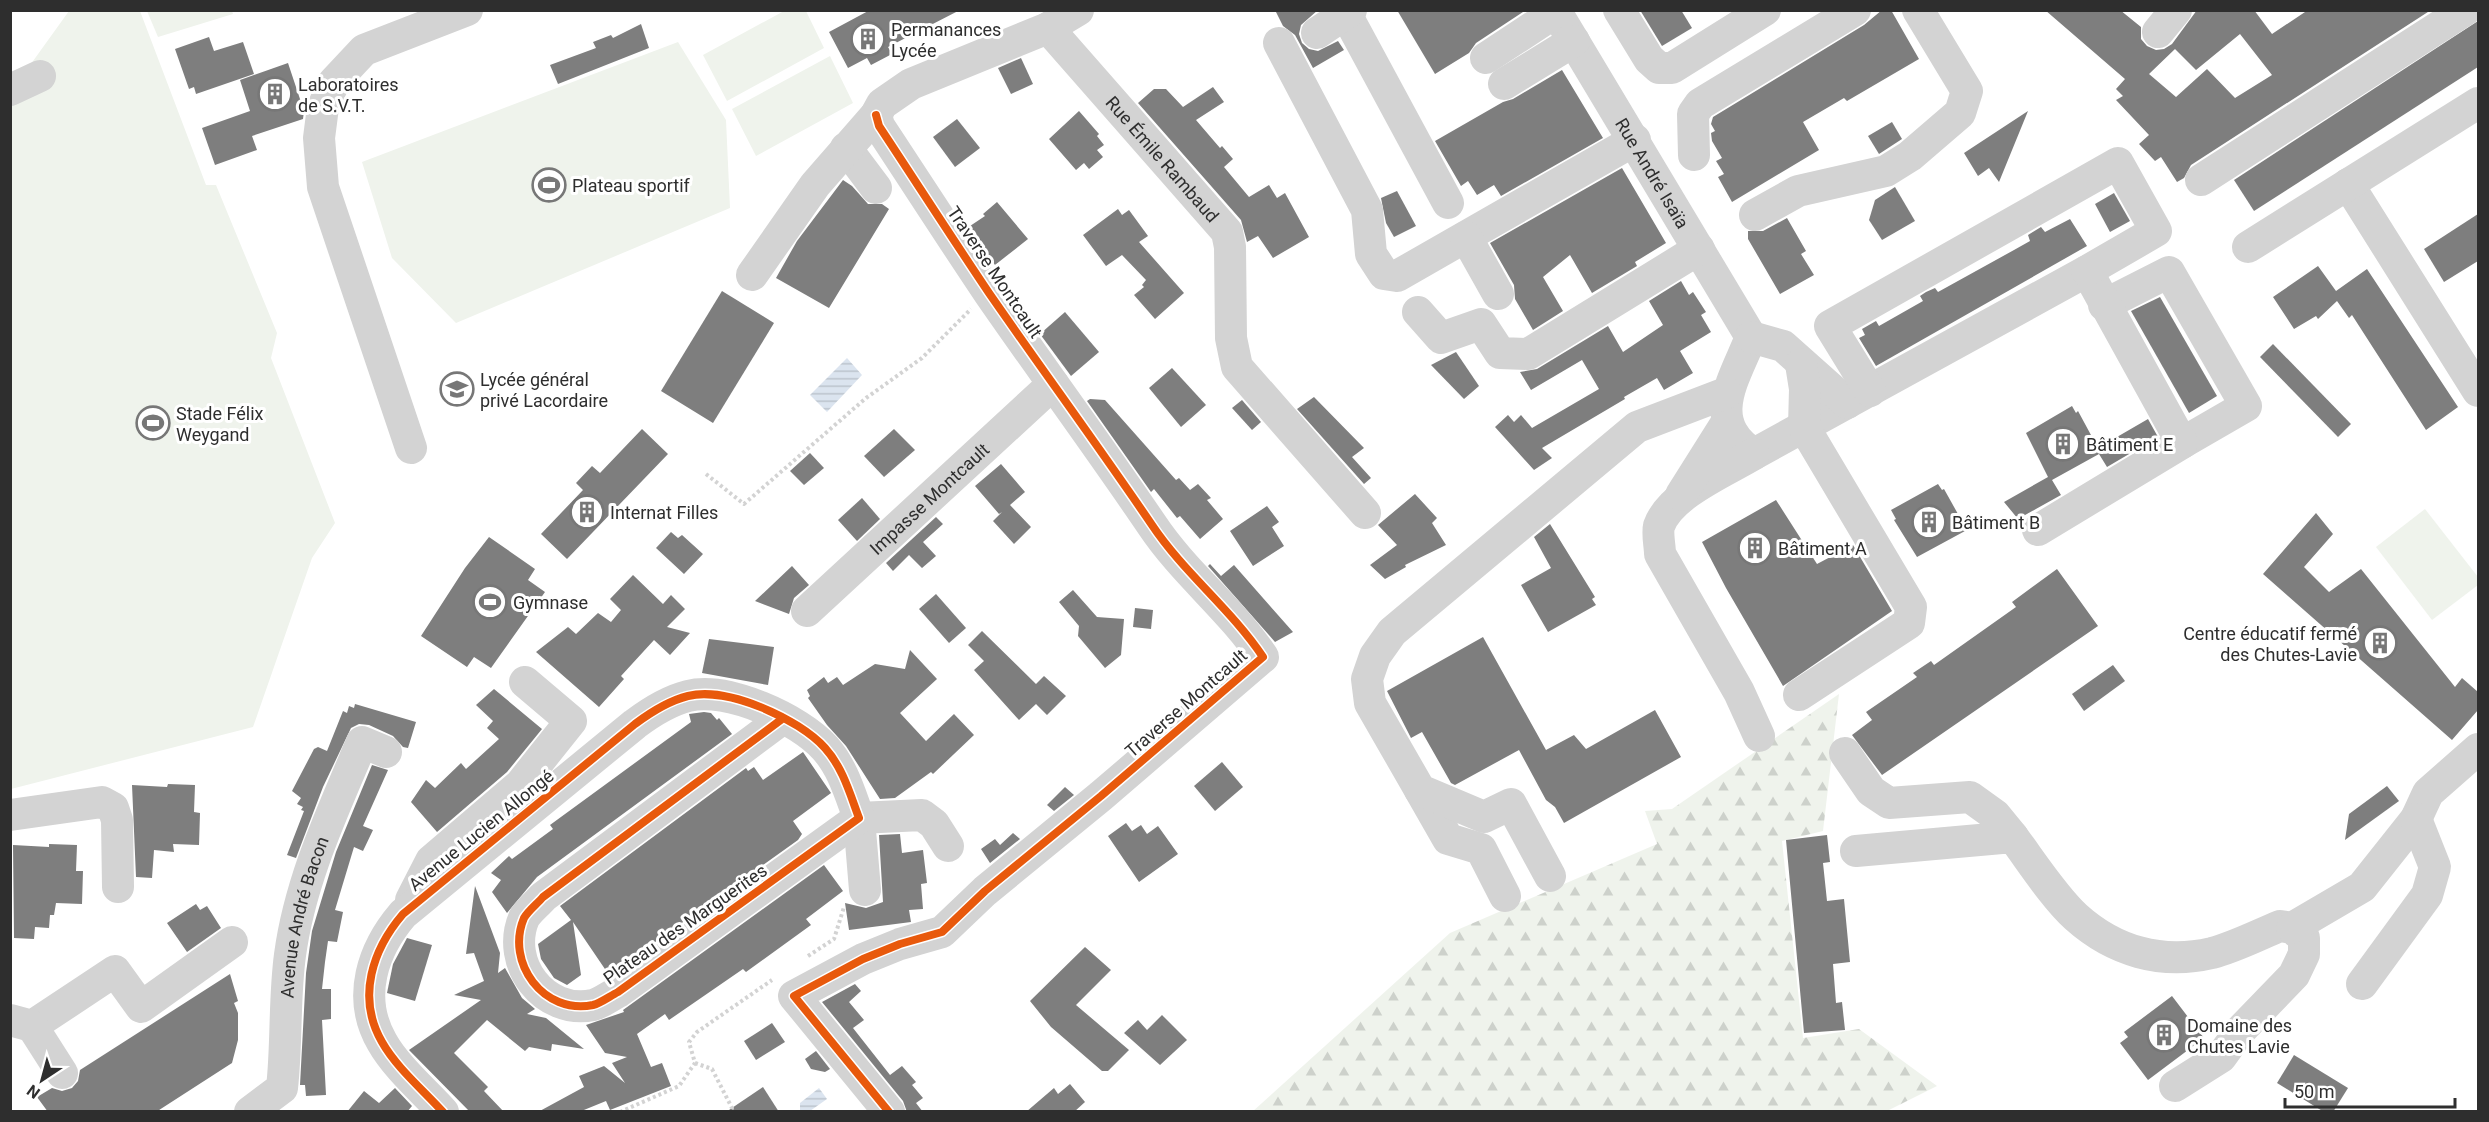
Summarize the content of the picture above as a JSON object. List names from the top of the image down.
{
  "streets": {
    "street": [
      "Rue Émile Rambaud",
      "Rue André Isaïa",
      "Traverse Montcault",
      "Impasse Montcault",
      "Avenue Lucien Allongé",
      "Avenue André Bacon",
      "Plateau des Marguerites"
    ]
  },
  "crossings": [
    ["Traverse Montcault", "Impasse Montcault"],
    ["Avenue Lucien Allongé", "Plateau des Marguerites"]
  ],
  "places": {
    "building": [
      "Permanances Lycée",
      "Laboratoires de S.V.T.",
      "Bâtiment E",
      "Internat Filles",
      "Bâtiment B",
      "Bâtiment A",
      "Centre éducatif fermé des Chutes-Lavie",
      "Domaine des Chutes Lavie"
    ],
    "sports": ["Plateau sportif", "Stade Félix Weygand", "Gymnase"],
    "school or university": ["Lycée général privé Lacordaire"]
  },
  "scale_bar": "50 m",
  "north": "bottom left"
}
